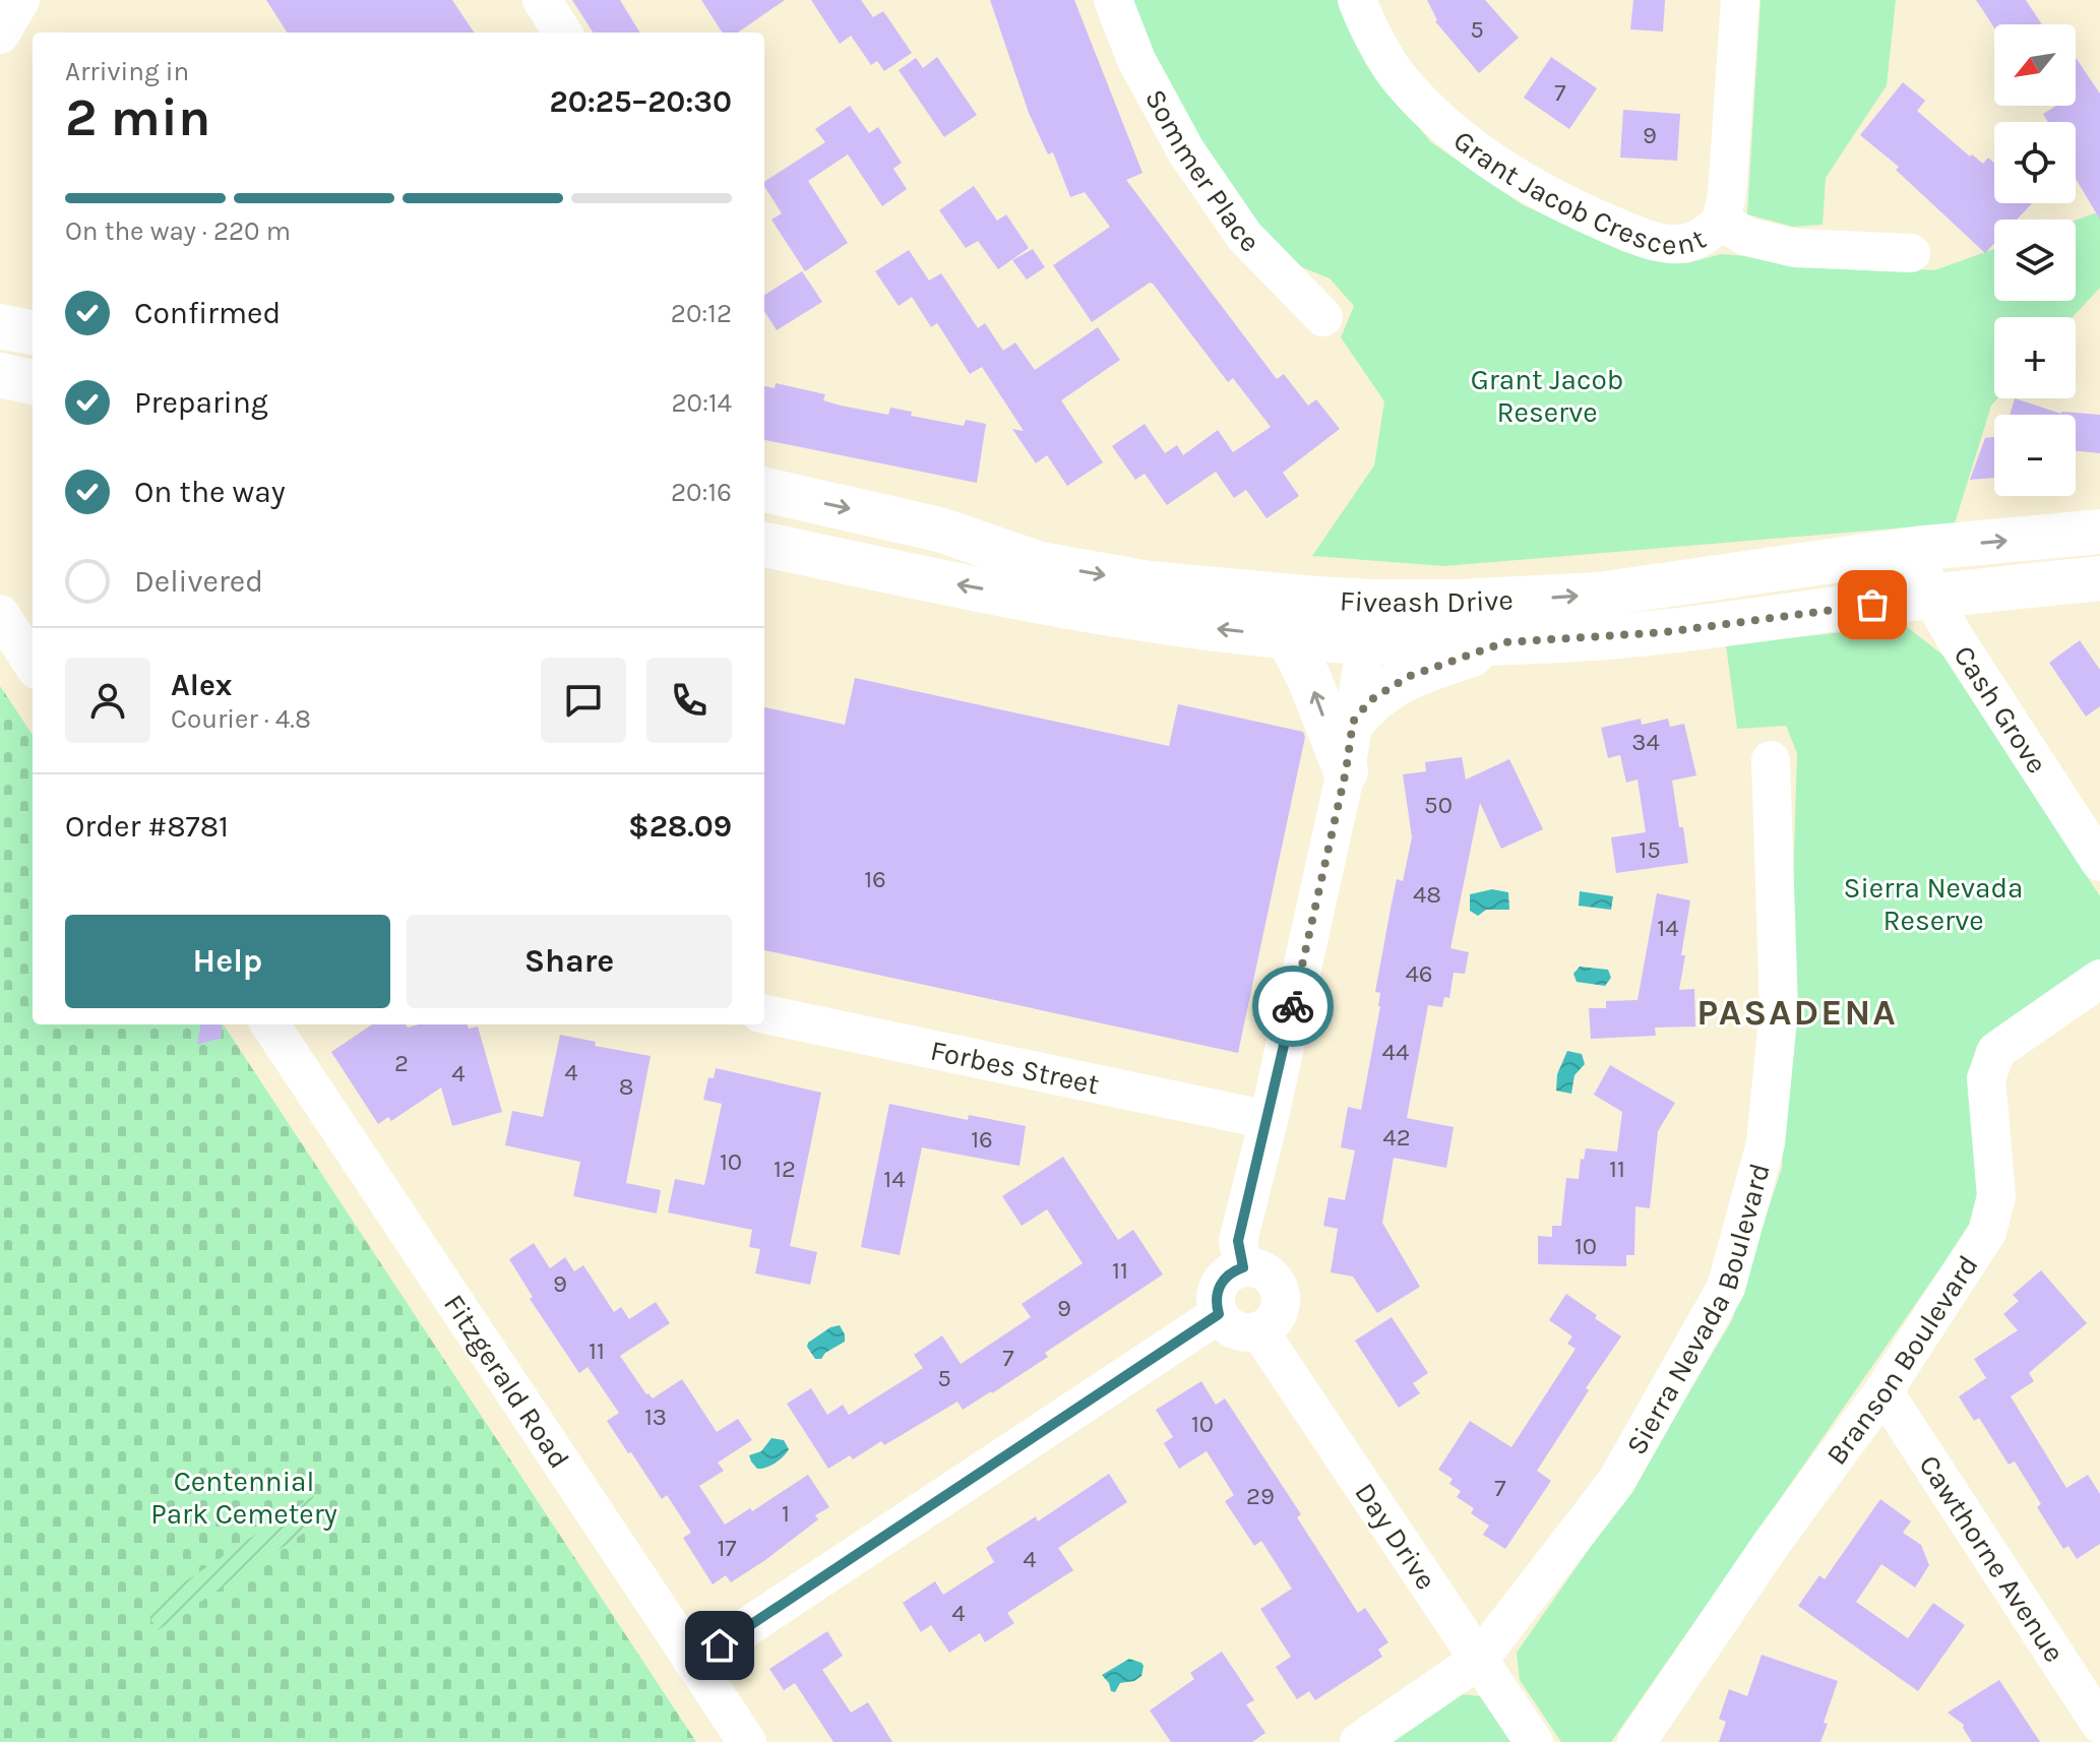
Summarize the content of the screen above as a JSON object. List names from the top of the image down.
{
  "streets": {
    "main road": ["Fiveash Drive"],
    "street": [
      "Sommer Place",
      "Grant Jacob Crescent",
      "Cash Grove",
      "Forbes Street",
      "Sierra Nevada Boulevard",
      "Branson Boulevard",
      "Fitzgerald Road",
      "Day Drive",
      "Cawthorne Avenue"
    ]
  },
  "crossings": [
    ["Fiveash Drive", "Cash Grove"],
    ["Sierra Nevada Boulevard", "Day Drive"],
    ["Branson Boulevard", "Cawthorne Avenue"]
  ],
  "districts": ["PASADENA"],
  "parks": ["Grant Jacob Reserve", "Sierra Nevada Reserve", "Centennial Park Cemetery"],
  "house_numbers": [
    "5",
    "7",
    "9",
    "34",
    "50",
    "15",
    "16",
    "48",
    "14",
    "46",
    "44",
    "2",
    "4",
    "4",
    "8",
    "42",
    "16",
    "10",
    "12",
    "11",
    "14",
    "10",
    "11",
    "9",
    "9",
    "11",
    "7",
    "5",
    "13",
    "10",
    "7",
    "29",
    "1",
    "17",
    "4",
    "4"
  ],
  "north": "bottom left",
  "page": {
    "map_buttons": ["+", "−"],
    "heading": ["2 min", "Arriving in", "20:25–20:30"],
    "panel": [
      "Alex",
      "Courier · 4.8",
      "Order #8781",
      "$28.09"
    ],
    "bar": "On the way · 220 m",
    "list": [
      ["Confirmed", "20:12"],
      ["Preparing", "20:14"],
      ["On the way", "20:16"],
      "Delivered"
    ],
    "buttons": ["Help", "Share"]
  }
}
